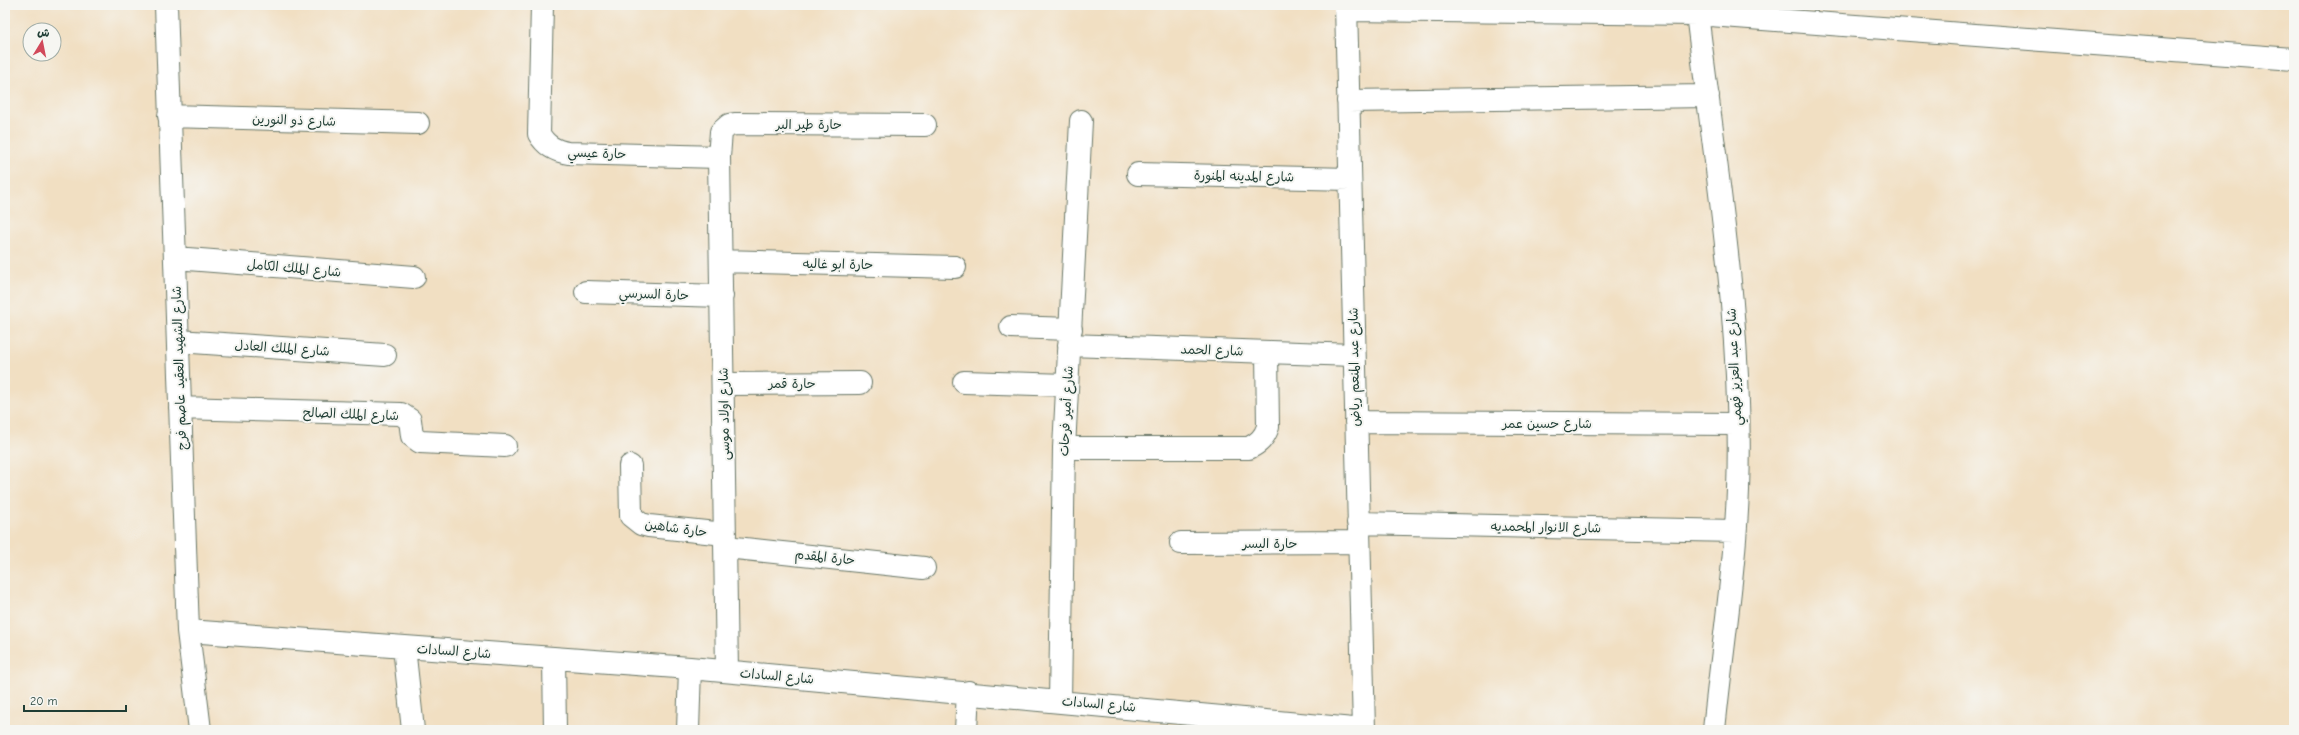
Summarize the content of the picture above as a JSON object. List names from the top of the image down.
{
  "streets": {
    "street": [
      "شارع ذو النورين",
      "حارة طير البر",
      "حارة عيسي",
      "شارع المدينه المنورة",
      "حارة ابو غاليه",
      "شارع الملك الكامل",
      "حارة السرسي",
      "شارع الملك العادل",
      "شارع الحمد",
      "شارع عبد المنعم رياض",
      "شارع عبد العزيز فهمي",
      "شارع الشهيد العقيد عاصم فرج",
      "حارة قمر",
      "شارع أمير فرحات",
      "شارع الملك الصالح",
      "شارع اولاد موسى",
      "شارع حسين عمر",
      "شارع الانوار المحمديه",
      "حارة شاهين",
      "حارة اليسر",
      "حارة المقدم",
      "شارع السادات"
    ]
  },
  "crossings": [
    ["شارع ذو النورين", "شارع الشهيد العقيد عاصم فرج"],
    ["حارة طير البر", "حارة عيسي"],
    ["حارة طير البر", "شارع اولاد موسى"],
    ["حارة عيسي", "شارع اولاد موسى"],
    ["شارع المدينه المنورة", "شارع عبد المنعم رياض"],
    ["حارة ابو غاليه", "شارع اولاد موسى"],
    ["شارع الملك الكامل", "شارع الشهيد العقيد عاصم فرج"],
    ["حارة السرسي", "شارع اولاد موسى"],
    ["شارع الملك العادل", "شارع الشهيد العقيد عاصم فرج"],
    ["شارع الحمد", "شارع عبد المنعم رياض"],
    ["شارع الحمد", "شارع أمير فرحات"],
    ["شارع عبد المنعم رياض", "شارع حسين عمر"],
    ["شارع عبد المنعم رياض", "شارع الانوار المحمديه"],
    ["شارع عبد المنعم رياض", "حارة اليسر"],
    ["شارع عبد المنعم رياض", "شارع السادات"],
    ["شارع عبد العزيز فهمي", "شارع حسين عمر"],
    ["شارع عبد العزيز فهمي", "شارع الانوار المحمديه"],
    ["شارع الشهيد العقيد عاصم فرج", "شارع الملك الصالح"],
    ["شارع الشهيد العقيد عاصم فرج", "شارع السادات"],
    ["حارة قمر", "شارع اولاد موسى"],
    ["شارع أمير فرحات", "شارع السادات"],
    ["شارع اولاد موسى", "حارة شاهين"],
    ["شارع اولاد موسى", "حارة المقدم"],
    ["شارع اولاد موسى", "شارع السادات"],
    ["شارع الانوار المحمديه", "حارة اليسر"],
    ["حارة شاهين", "حارة المقدم"]
  ],
  "scale_bar": "20 m",
  "north": "top"
}
